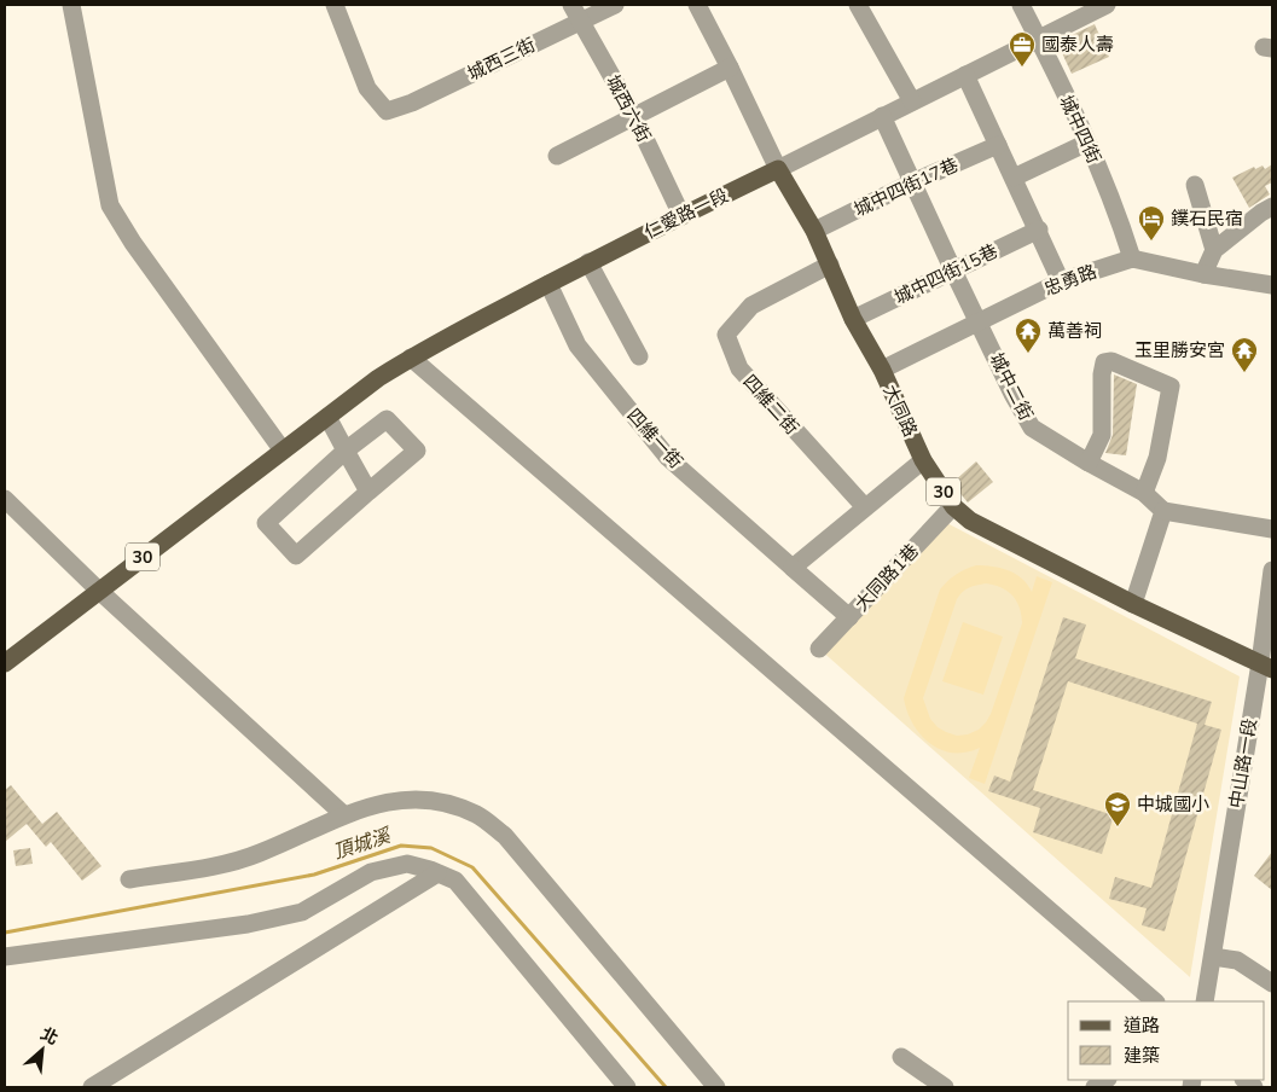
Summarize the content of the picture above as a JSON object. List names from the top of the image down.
{
  "streets": {
    "main road": ["仁愛路一段", "大同路", "30"],
    "street": [
      "城西三街",
      "城西六街",
      "城中四街",
      "城中四街17巷",
      "城中四街15巷",
      "忠勇路",
      "城中二街",
      "四維二街",
      "四維一街",
      "大同路1巷",
      "中山路一段"
    ]
  },
  "crossings": [
    ["城西三街", "城西六街"],
    ["城西六街", "仁愛路一段"],
    ["城中四街", "仁愛路一段"],
    ["城中四街", "忠勇路"],
    ["城中四街17巷", "城中二街"],
    ["城中四街17巷", "大同路"],
    ["仁愛路一段", "城中二街"],
    ["仁愛路一段", "大同路"],
    ["仁愛路一段", "四維一街"],
    ["仁愛路一段", "30"],
    ["城中四街15巷", "城中二街"],
    ["城中四街15巷", "大同路"],
    ["忠勇路", "城中二街"],
    ["忠勇路", "大同路"],
    ["四維二街", "大同路"],
    ["大同路", "大同路1巷"],
    ["大同路", "中山路一段"],
    ["四維一街", "大同路1巷"]
  ],
  "water": ["頂城溪"],
  "places": {
    "office": ["國泰人壽"],
    "hotel": ["鏷石民宿"],
    "temple": ["萬善祠", "玉里勝安宮"],
    "school or university": ["中城國小"]
  },
  "legend": ["道路", "建築"],
  "north": "top right"
}
